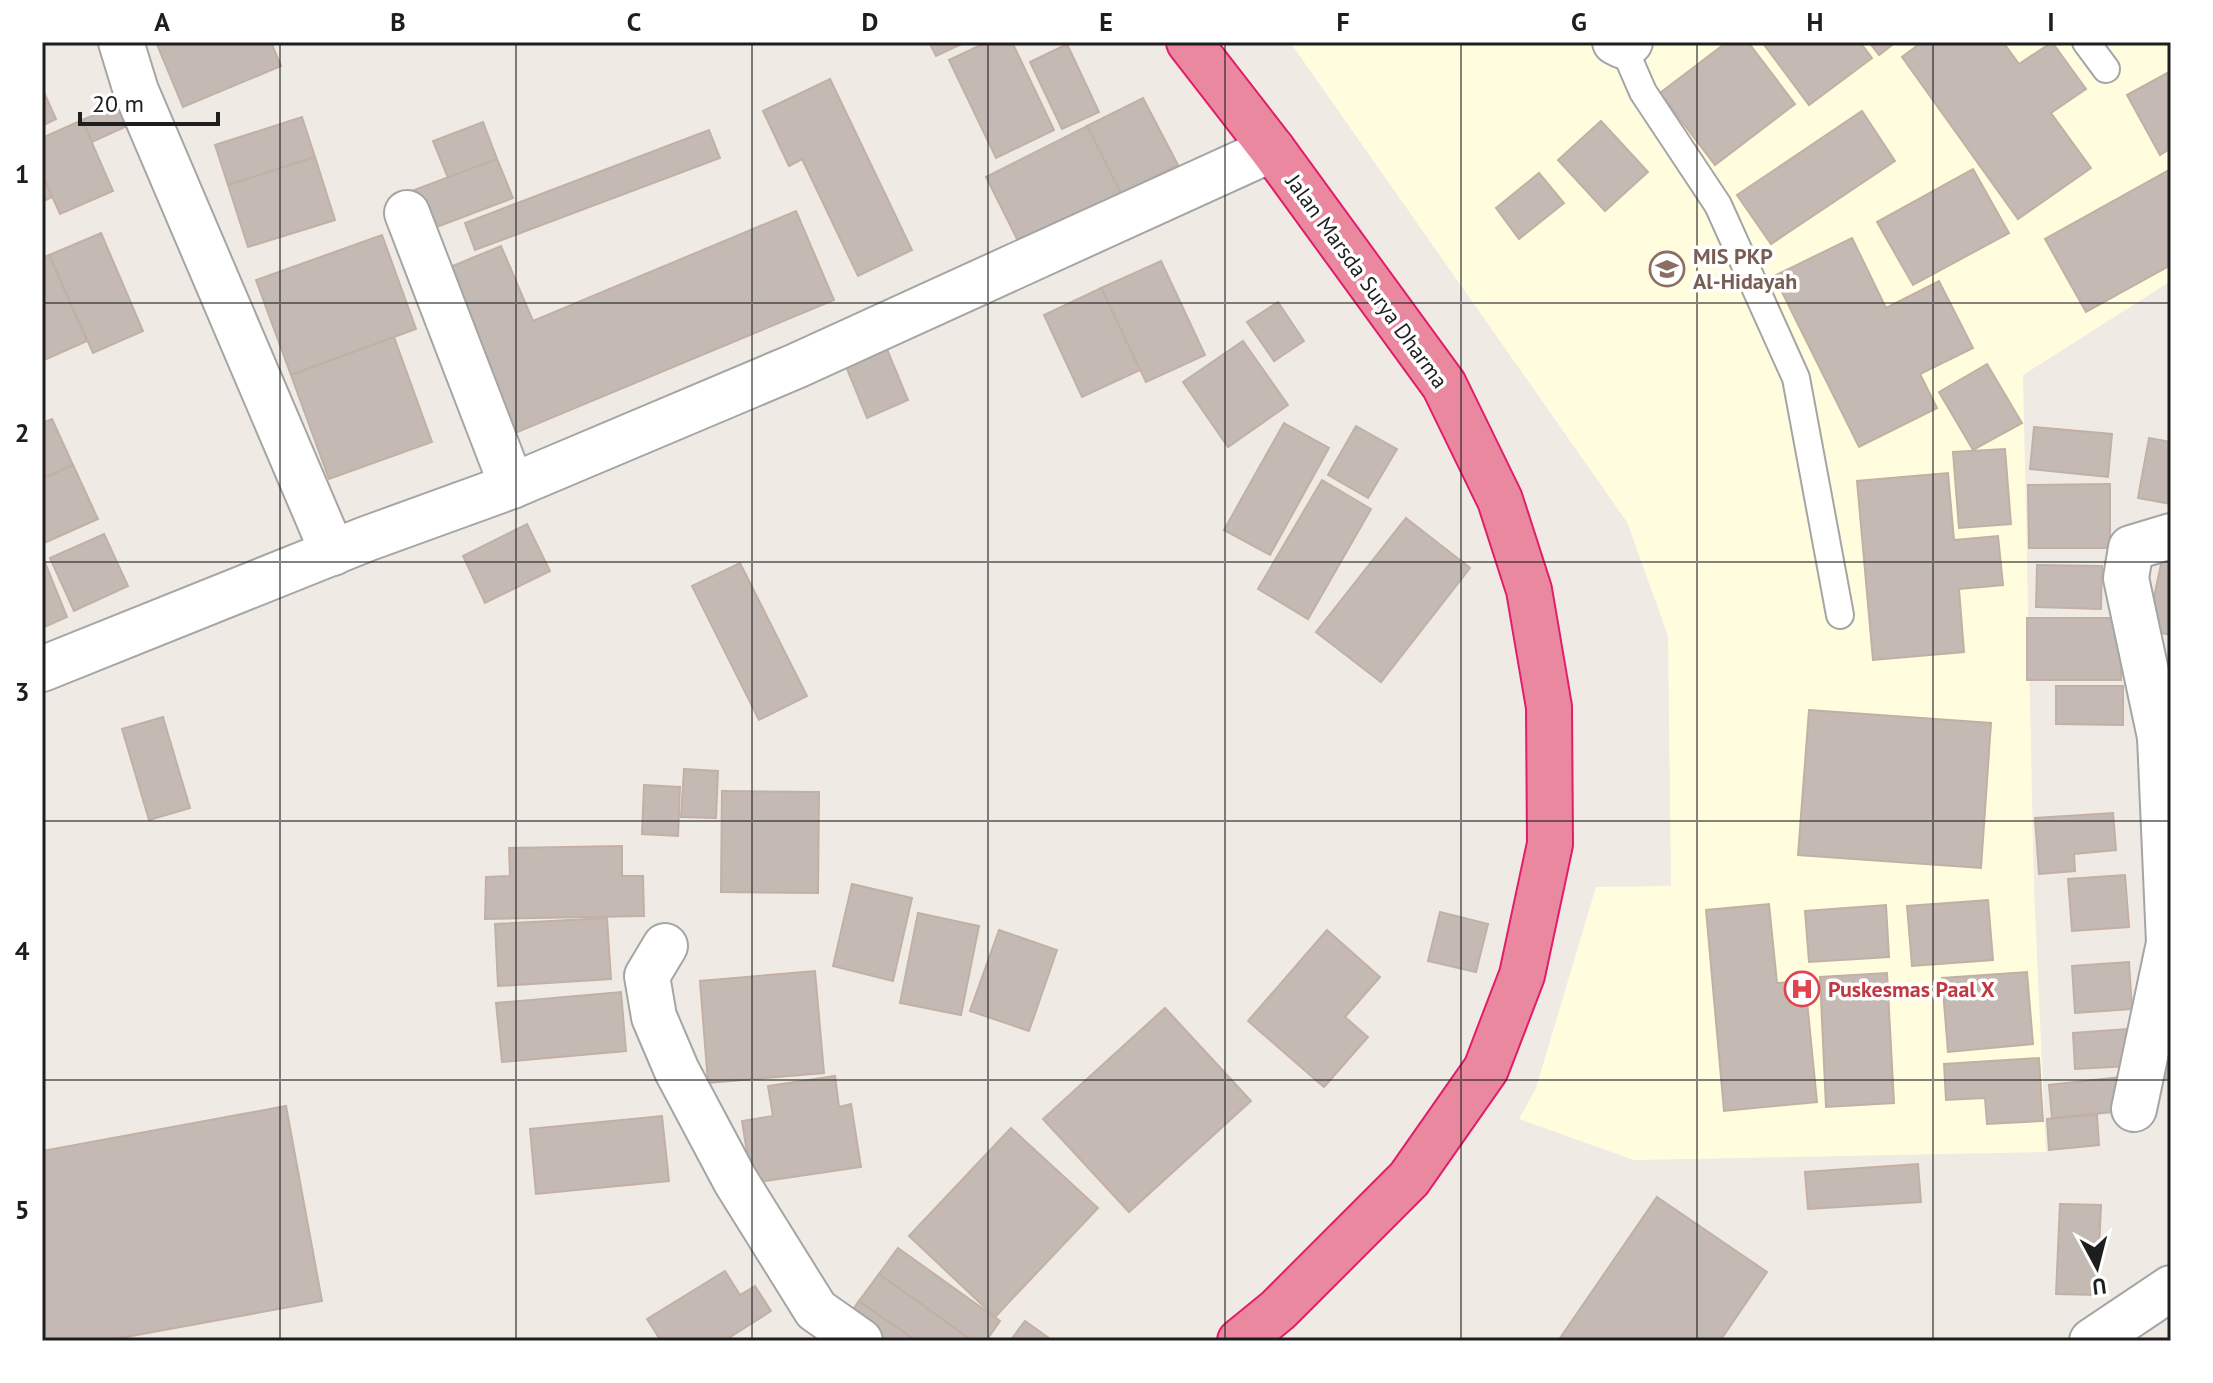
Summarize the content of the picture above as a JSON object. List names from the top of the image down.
{
  "streets": {
    "highway": ["Jalan Marsda Surya Dharma"]
  },
  "places": {
    "school or university": ["MIS PKP Al-Hidayah"],
    "hospital": ["Puskesmas Paal X"]
  },
  "scale_bar": "20 m",
  "north": "bottom",
  "grid": {
    "columns": [
      "A",
      "B",
      "C",
      "D",
      "E",
      "F",
      "G",
      "H",
      "I"
    ],
    "rows": [
      "1",
      "2",
      "3",
      "4",
      "5"
    ]
  }
}
